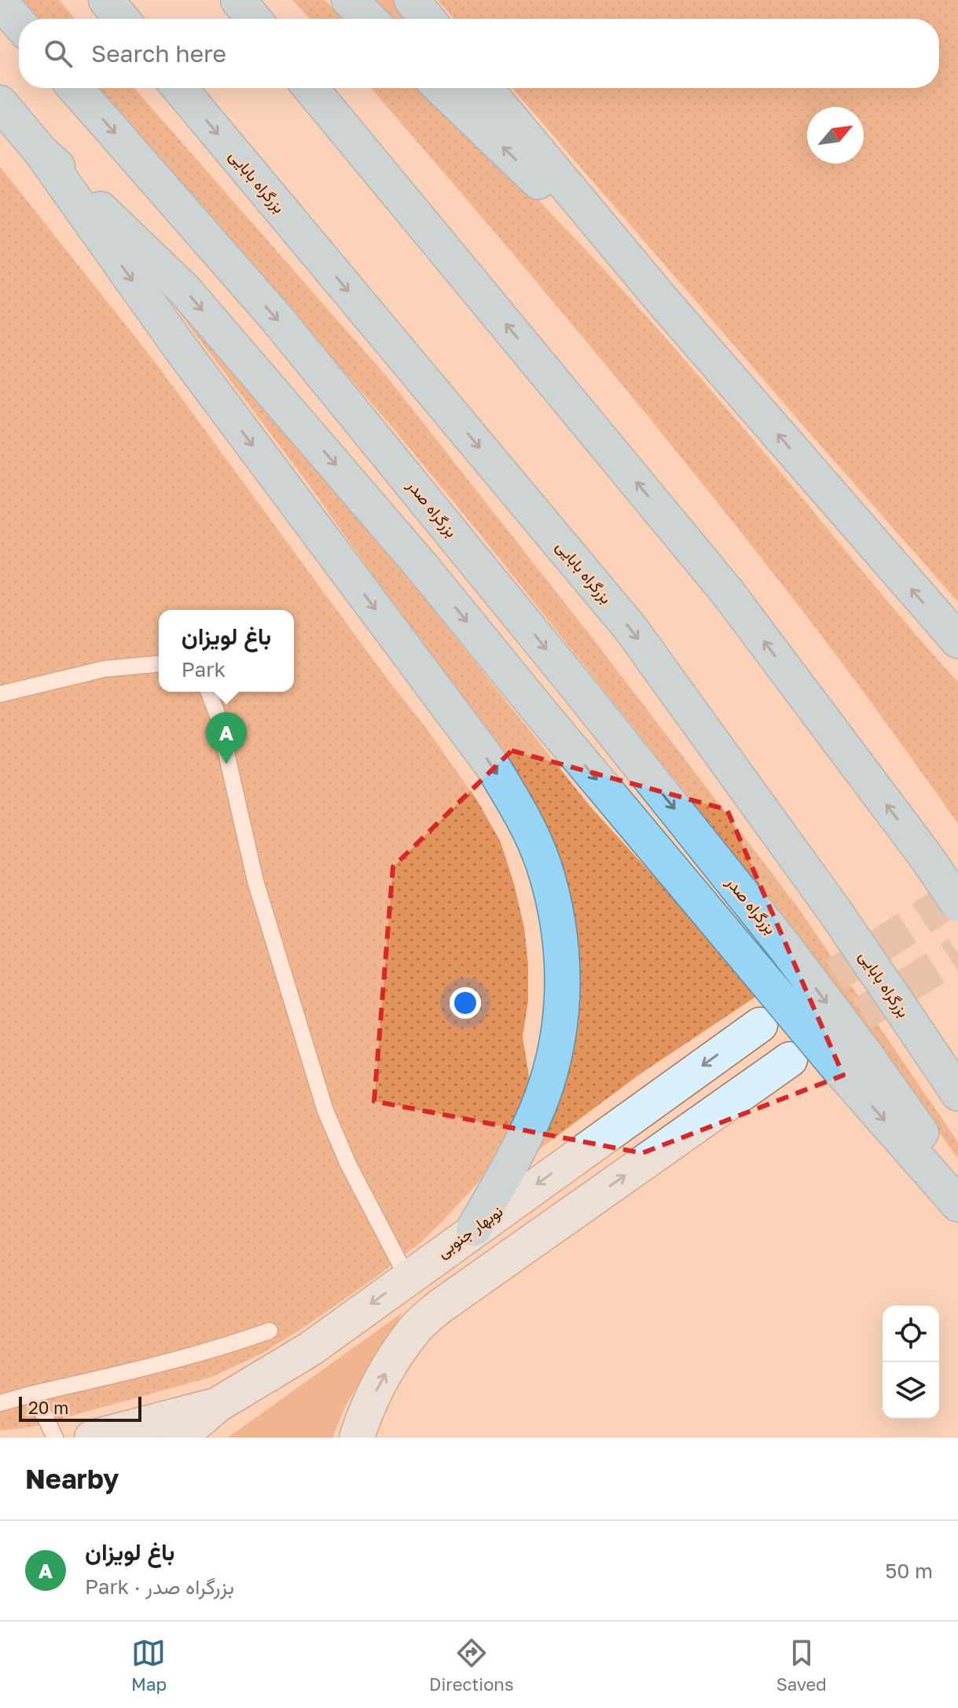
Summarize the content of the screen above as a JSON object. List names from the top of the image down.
{
  "streets": {
    "highway": ["بزرگراه بابایی", "بزرگراه صدر"],
    "main road": ["نوبهار جنوبی"]
  },
  "scale_bar": "20 m",
  "north": "top right",
  "page": {
    "search": "Search here",
    "popup": ["باغ لویزان", "Park"],
    "pins": "A",
    "scale": "20 m",
    "heading": "Nearby",
    "list": [
      {
        "mark": "A",
        "name": "باغ لویزان",
        "note": "Park · بزرگراه صدر",
        "value": "50 m"
      }
    ],
    "nav": ["Map", "Directions", "Saved"]
  }
}
